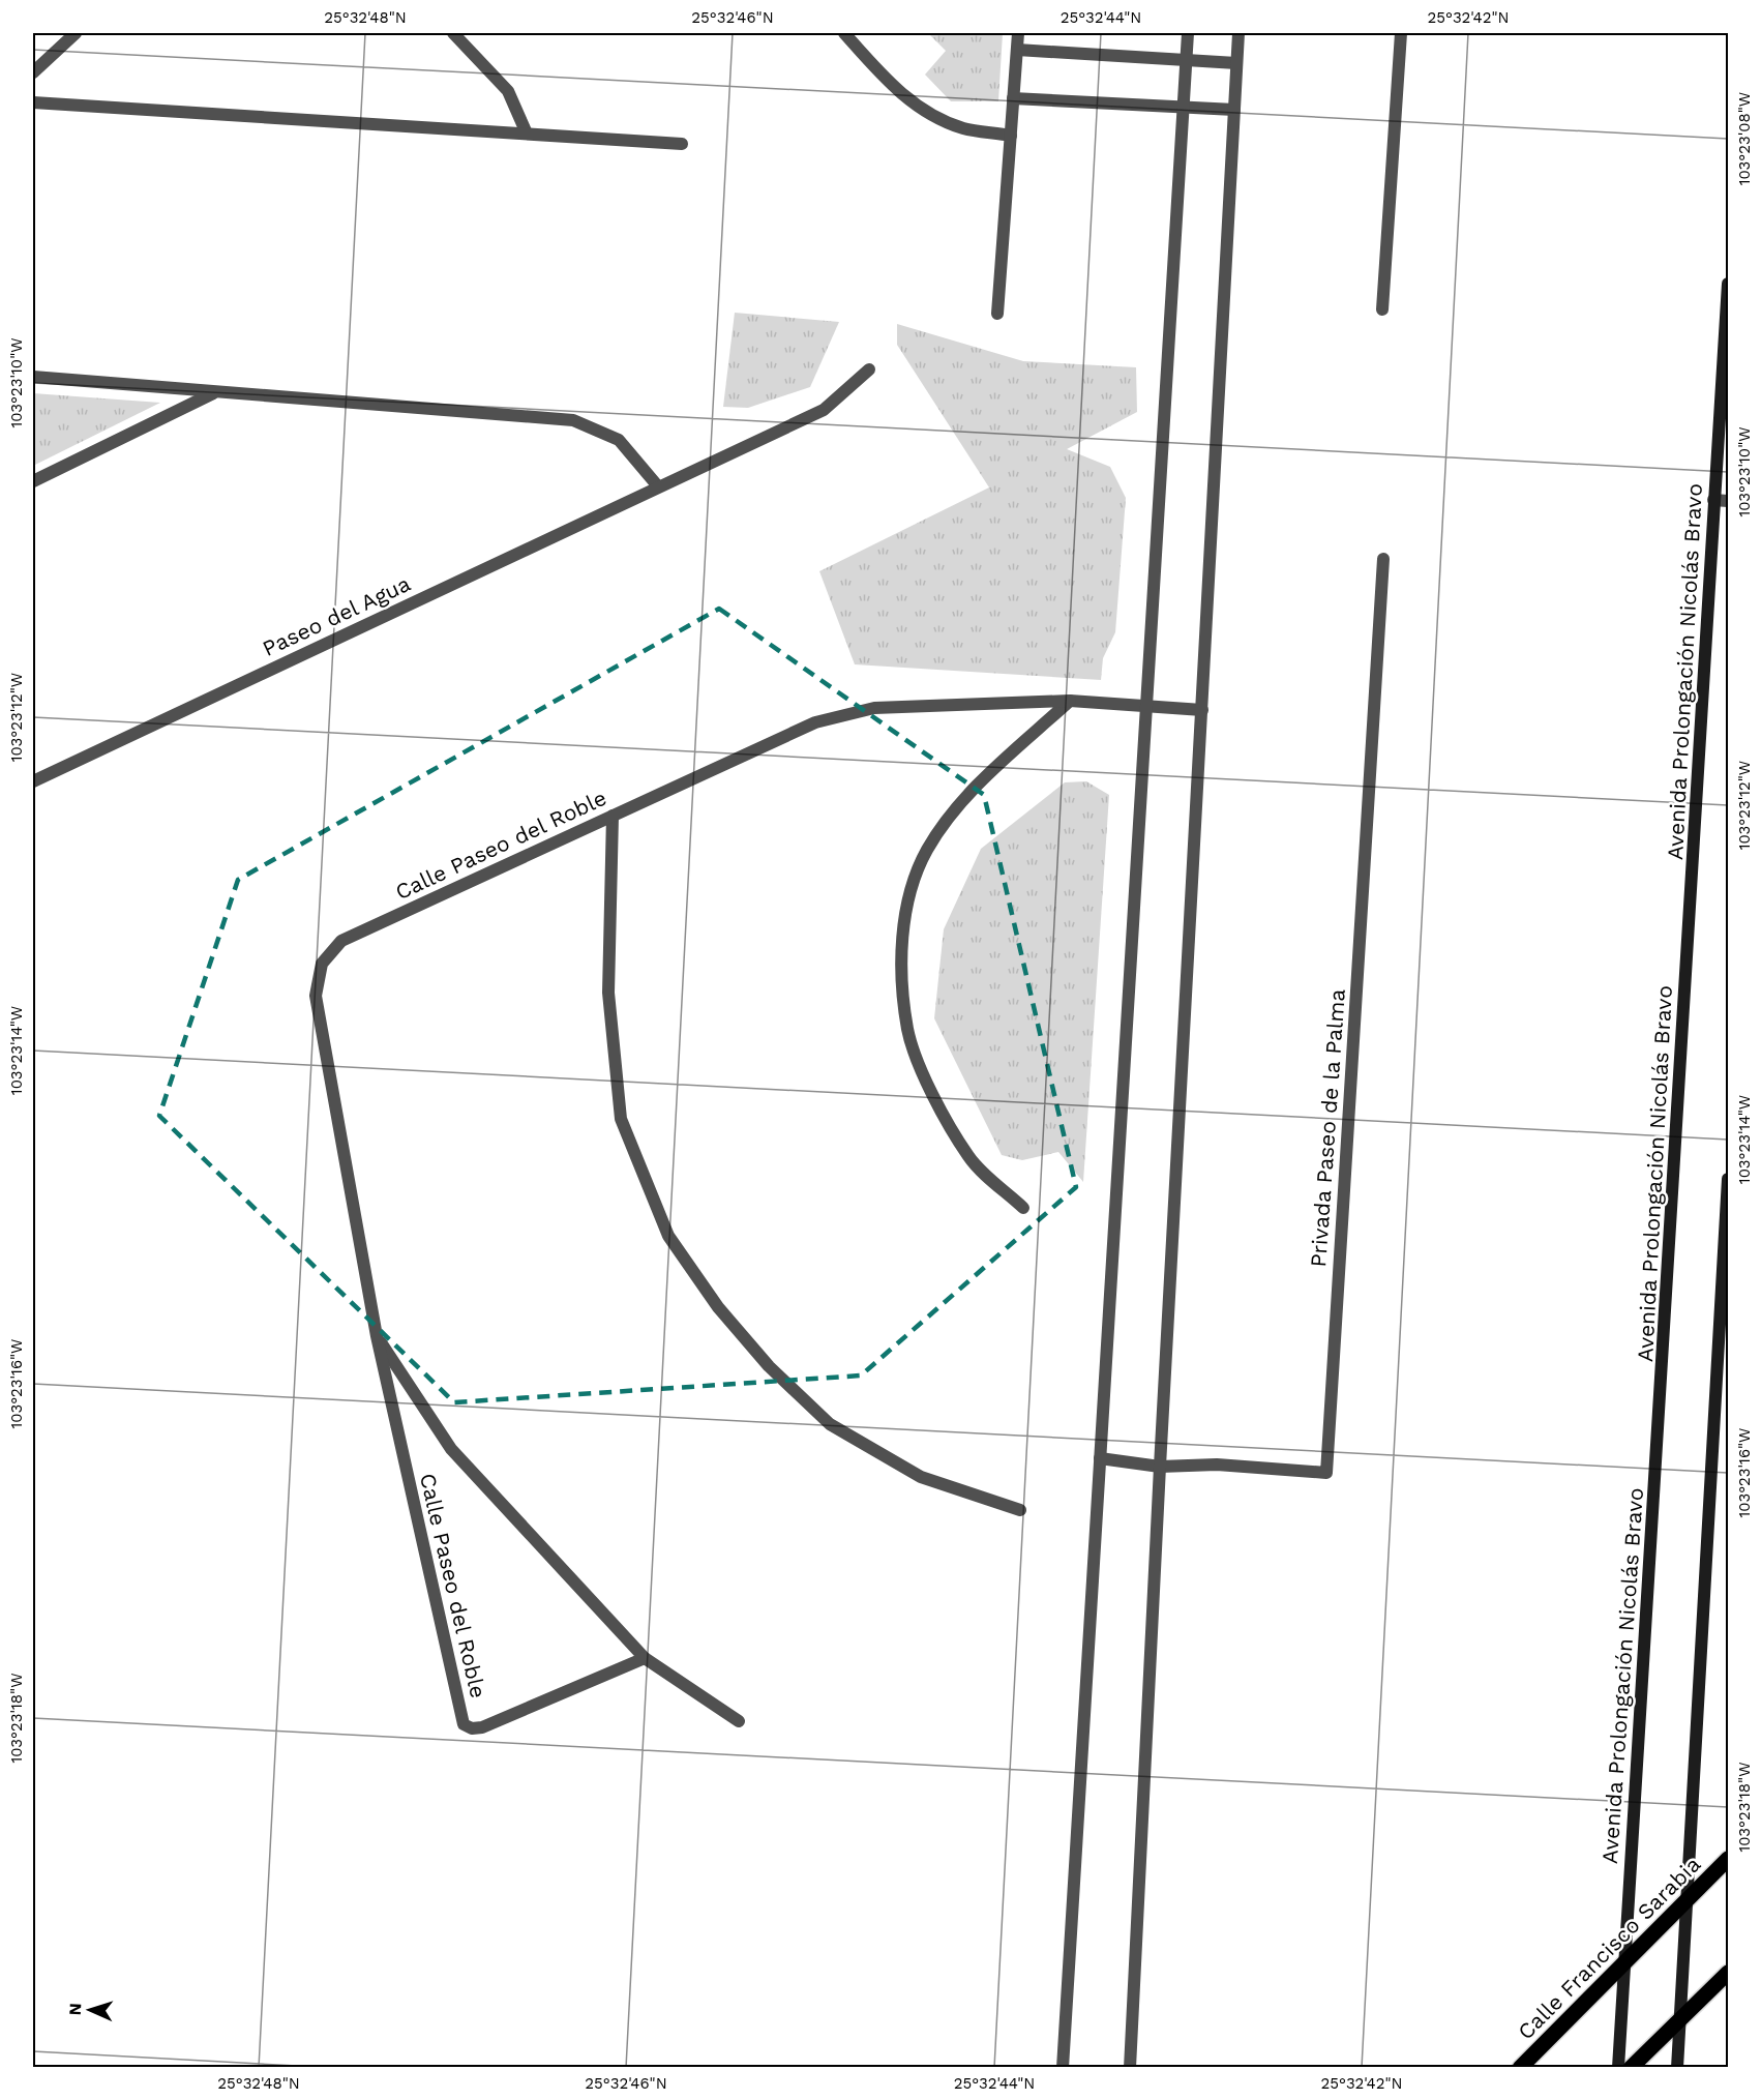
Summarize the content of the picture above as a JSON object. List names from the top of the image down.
{
  "streets": {
    "main road": ["Avenida Prolongación Nicolás Bravo", "Calle Francisco Sarabia"],
    "street": ["Paseo del Agua", "Calle Paseo del Roble", "Privada Paseo de la Palma"]
  },
  "crossings": [
    ["Avenida Prolongación Nicolás Bravo", "Calle Francisco Sarabia"]
  ],
  "north": "left",
  "coordinates": [
    "25°32'48\"N",
    "25°32'46\"N",
    "25°32'44\"N",
    "25°32'42\"N",
    "103°23'08\"W",
    "103°23'10\"W",
    "103°23'12\"W",
    "103°23'14\"W",
    "103°23'16\"W",
    "103°23'18\"W"
  ]
}
